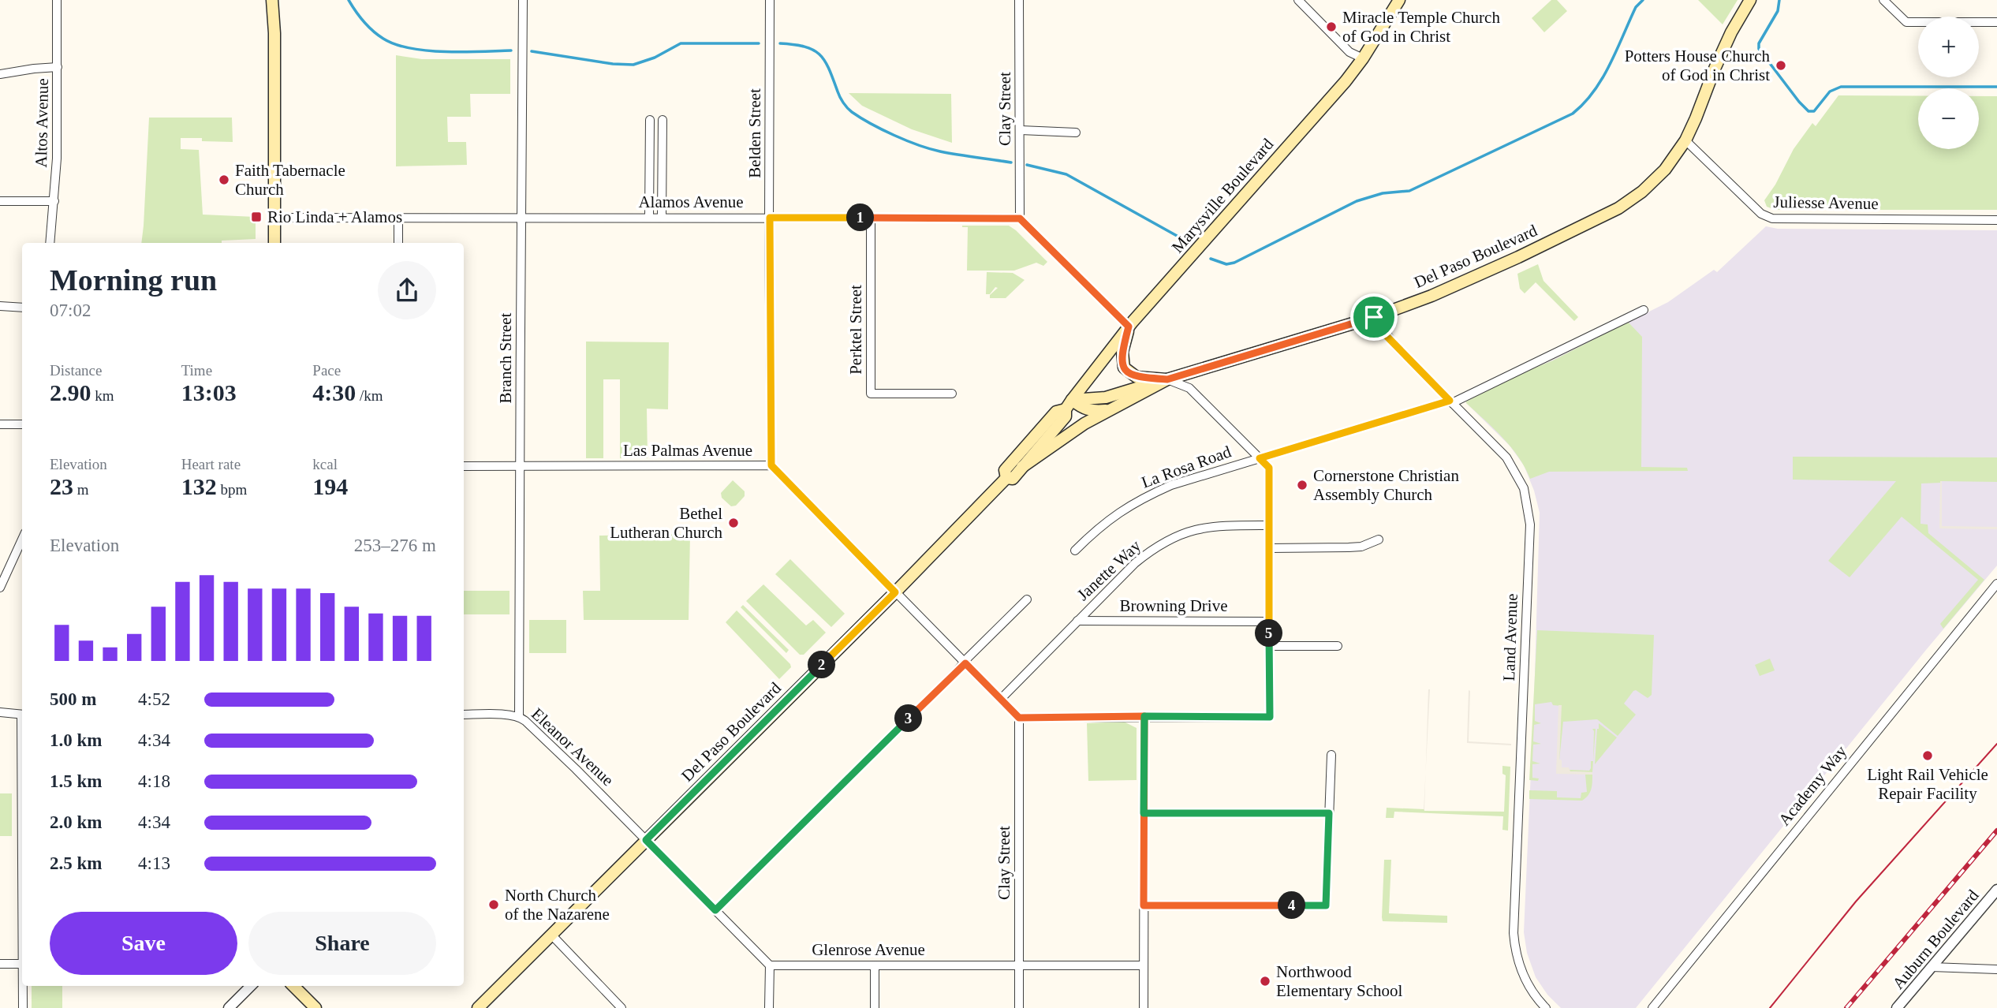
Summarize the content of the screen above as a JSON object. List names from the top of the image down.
{
  "streets": {
    "main road": ["Marysville Boulevard", "Del Paso Boulevard"],
    "street": [
      "Clay Street",
      "Altos Avenue",
      "Belden Street",
      "Alamos Avenue",
      "Juliesse Avenue",
      "Perktel Street",
      "Branch Street",
      "Las Palmas Avenue",
      "La Rosa Road",
      "Janette Way",
      "Browning Drive",
      "Land Avenue",
      "Eleanor Avenue",
      "Academy Way",
      "Auburn Boulevard",
      "Glenrose Avenue"
    ]
  },
  "crossings": [
    ["Clay Street", "Alamos Avenue"],
    ["Clay Street", "Las Palmas Avenue"],
    ["Clay Street", "Glenrose Avenue"],
    ["Belden Street", "Alamos Avenue"],
    ["Belden Street", "Las Palmas Avenue"],
    ["Marysville Boulevard", "Del Paso Boulevard"],
    ["Alamos Avenue", "Perktel Street"],
    ["Alamos Avenue", "Branch Street"],
    ["Juliesse Avenue", "Del Paso Boulevard"],
    ["Del Paso Boulevard", "Las Palmas Avenue"],
    ["Del Paso Boulevard", "Land Avenue"],
    ["Del Paso Boulevard", "Eleanor Avenue"],
    ["Branch Street", "Las Palmas Avenue"],
    ["Branch Street", "Eleanor Avenue"],
    ["Las Palmas Avenue", "Janette Way"],
    ["La Rosa Road", "Land Avenue"],
    ["Janette Way", "Browning Drive"]
  ],
  "places": {
    "other": [
      "Miracle Temple Church of God in Christ",
      "Potters House Church of God in Christ",
      "Faith Tabernacle Church",
      "Cornerstone Christian Assembly Church",
      "Bethel Lutheran Church",
      "Light Rail Vehicle Repair Facility",
      "North Church of the Nazarene",
      "Northwood Elementary School"
    ],
    "transit": ["Rio Linda + Alamos"]
  },
  "page": {
    "map_buttons": ["+", "−"],
    "pins": [
      "1",
      "5",
      "2",
      "3",
      "4"
    ],
    "heading": ["Morning run", "07:02"],
    "stats": [
      ["Distance", "2.90 km"],
      ["Time", "13:03"],
      ["Pace", "4:30 /km"],
      ["Elevation", "23 m"],
      ["Heart rate", "132 bpm"],
      ["kcal", "194"]
    ],
    "chart": ["Elevation", "253–276 m"],
    "list": [
      {
        "name": "500 m",
        "note": "4:52"
      },
      {
        "name": "1.0 km",
        "note": "4:34"
      },
      {
        "name": "1.5 km",
        "note": "4:18"
      },
      {
        "name": "2.0 km",
        "note": "4:34"
      },
      {
        "name": "2.5 km",
        "note": "4:13"
      }
    ],
    "buttons": ["Save", "Share"]
  }
}
